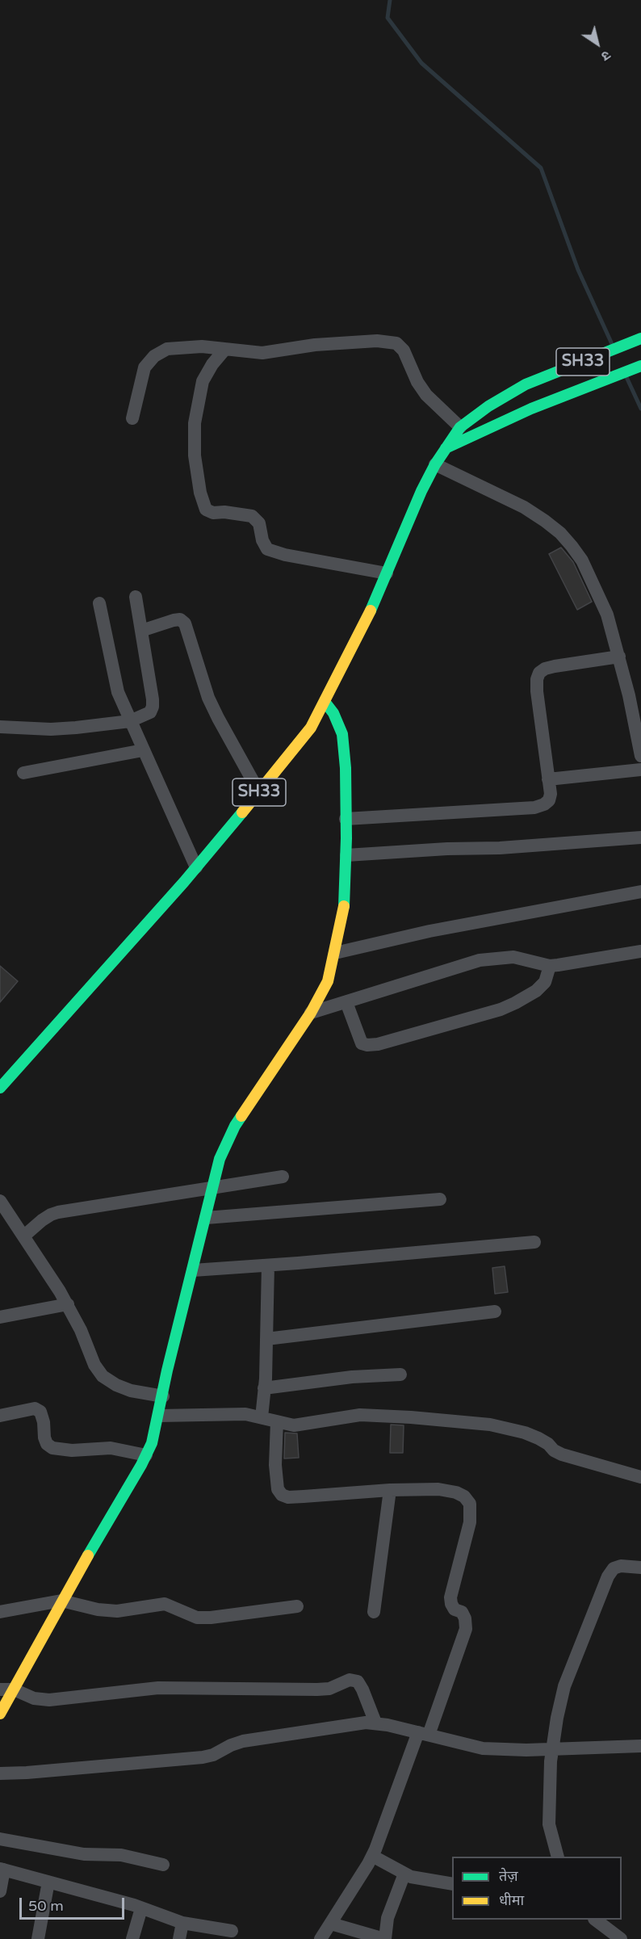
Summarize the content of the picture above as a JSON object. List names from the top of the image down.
{
  "streets": {
    "main road": ["SH33"]
  },
  "legend": ["तेज़", "धीमा"],
  "scale_bar": "50 m",
  "north": "bottom right"
}
